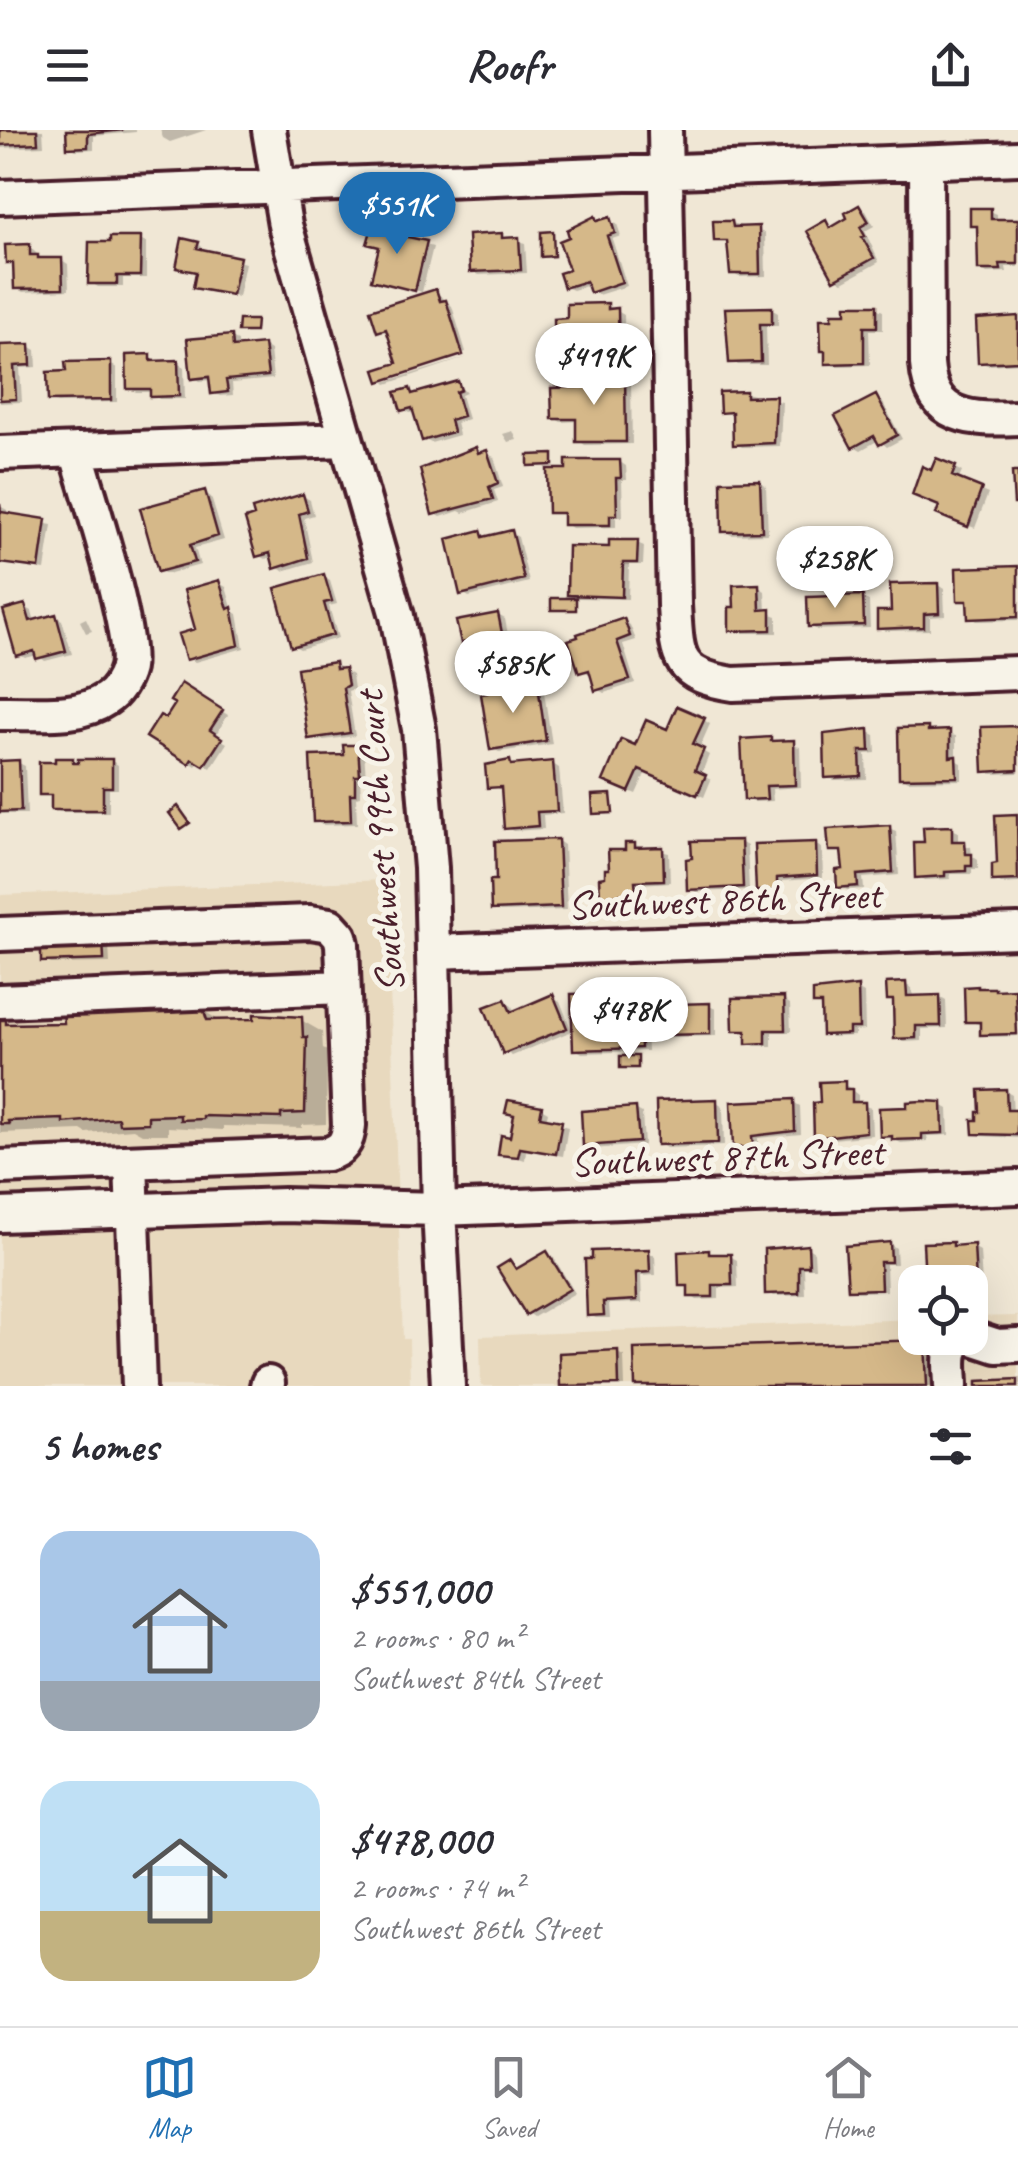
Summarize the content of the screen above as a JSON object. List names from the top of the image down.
{
  "streets": {
    "street": ["Southwest 99th Court", "Southwest 86th Street", "Southwest 87th Street"]
  },
  "crossings": [
    ["Southwest 99th Court", "Southwest 86th Street"],
    ["Southwest 99th Court", "Southwest 87th Street"]
  ],
  "page": {
    "header": "Roofr",
    "price": [
      "$551K",
      "$419K",
      "$258K",
      "$585K",
      "$478K"
    ],
    "heading": "5 homes",
    "list": [
      {
        "name": "$551,000",
        "note": "2 rooms · 80 m² · Southwest 84th Street"
      },
      {
        "name": "$478,000",
        "note": "2 rooms · 74 m² · Southwest 86th Street"
      }
    ],
    "tabs": ["Map", "Saved", "Home"]
  }
}
